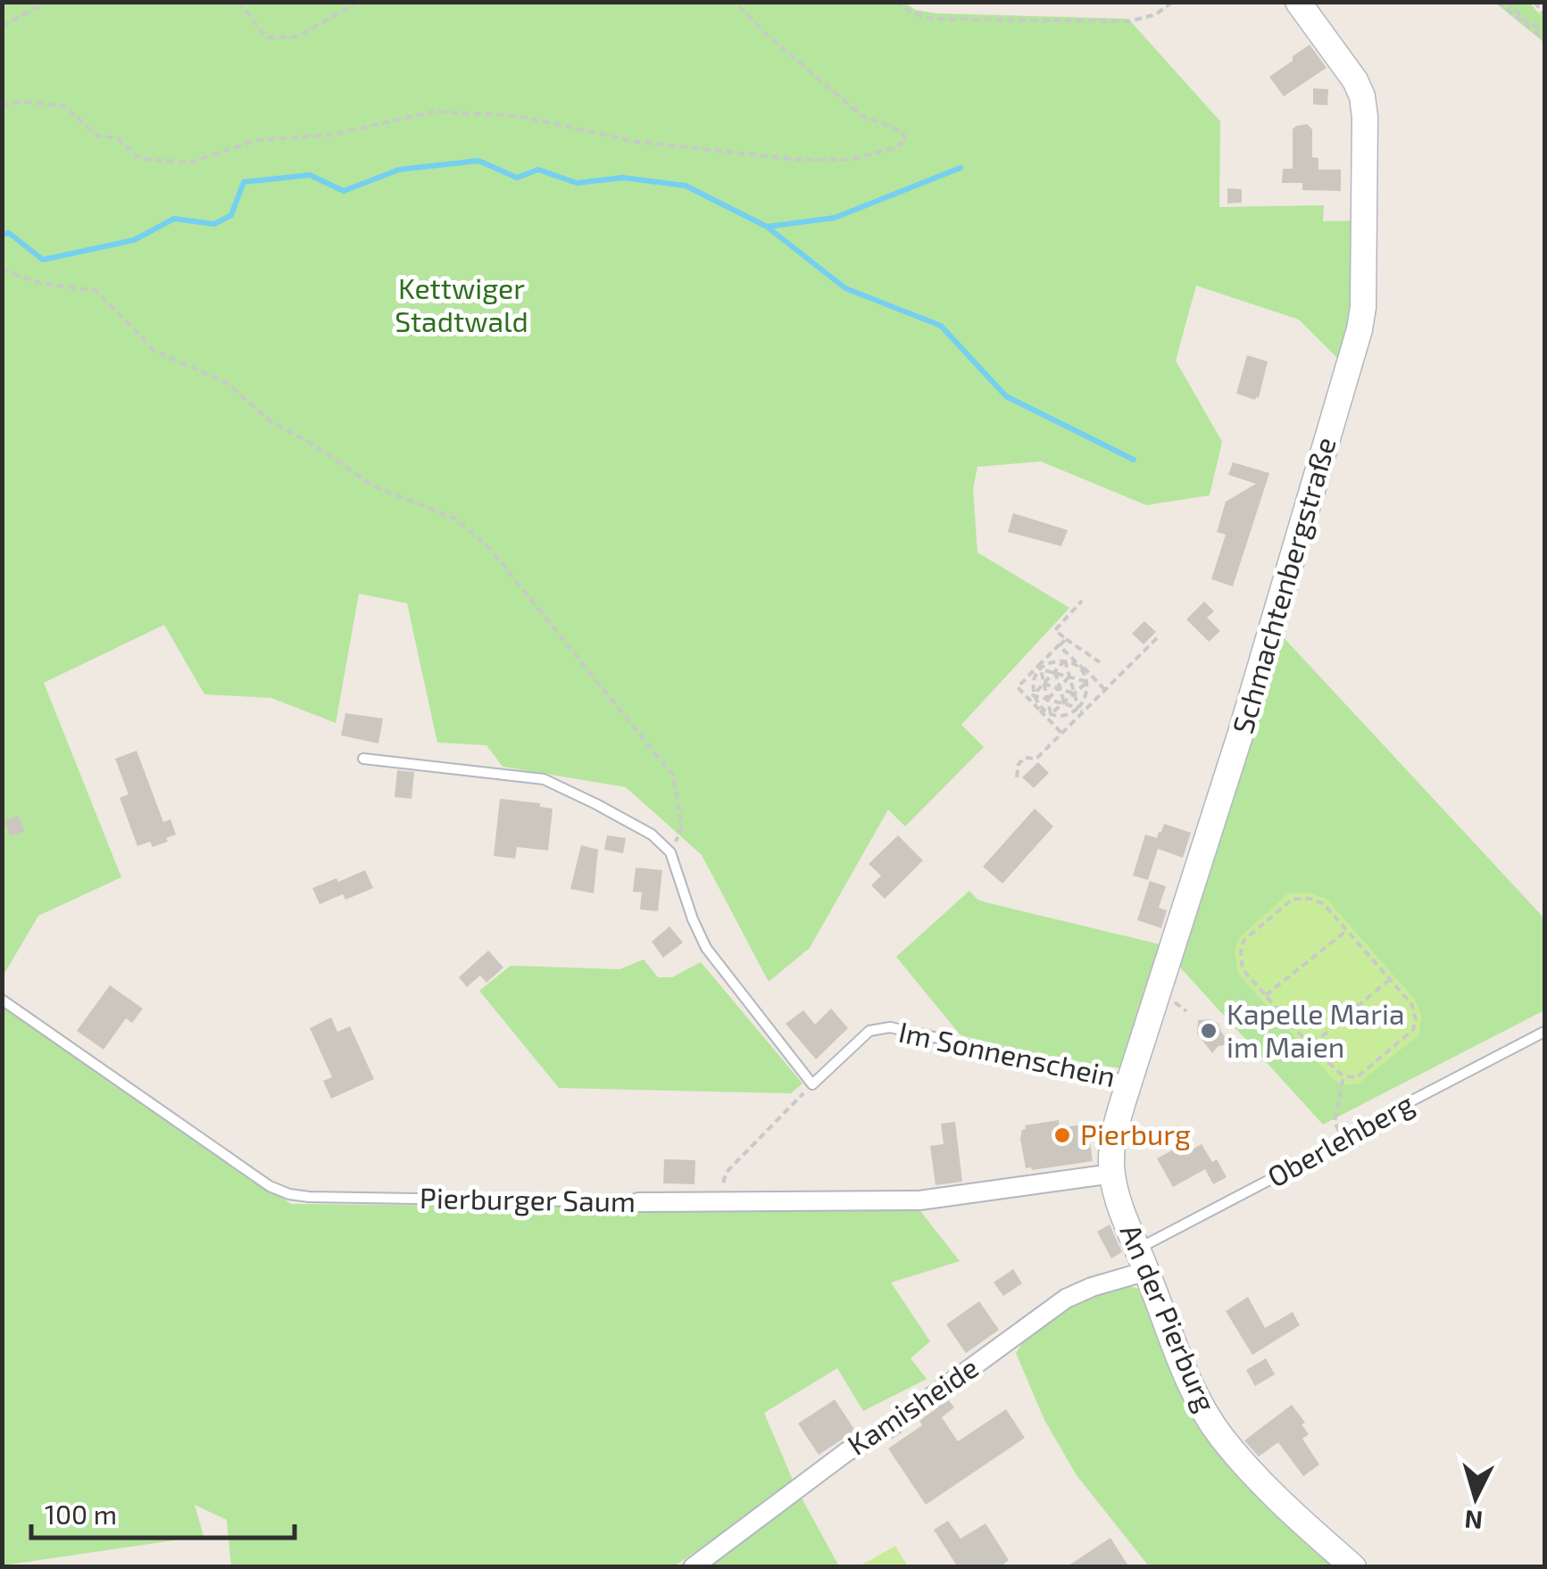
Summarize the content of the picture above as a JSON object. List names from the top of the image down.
{
  "streets": {
    "street": [
      "Schmachtenbergstraße",
      "Pierburger Saum",
      "An der Pierburg",
      "Kamisheide"
    ],
    "lane": ["Im Sonnenschein", "Oberlehberg"]
  },
  "crossings": [
    ["Schmachtenbergstraße", "Im Sonnenschein"],
    ["Schmachtenbergstraße", "Pierburger Saum"],
    ["Schmachtenbergstraße", "An der Pierburg"],
    ["Oberlehberg", "An der Pierburg"],
    ["Oberlehberg", "Kamisheide"],
    ["Pierburger Saum", "An der Pierburg"],
    ["An der Pierburg", "Kamisheide"]
  ],
  "parks": ["Kettwiger Stadtwald"],
  "places": ["Kapelle Maria im Maien", "Pierburg"],
  "scale_bar": "100 m",
  "north": "bottom"
}
